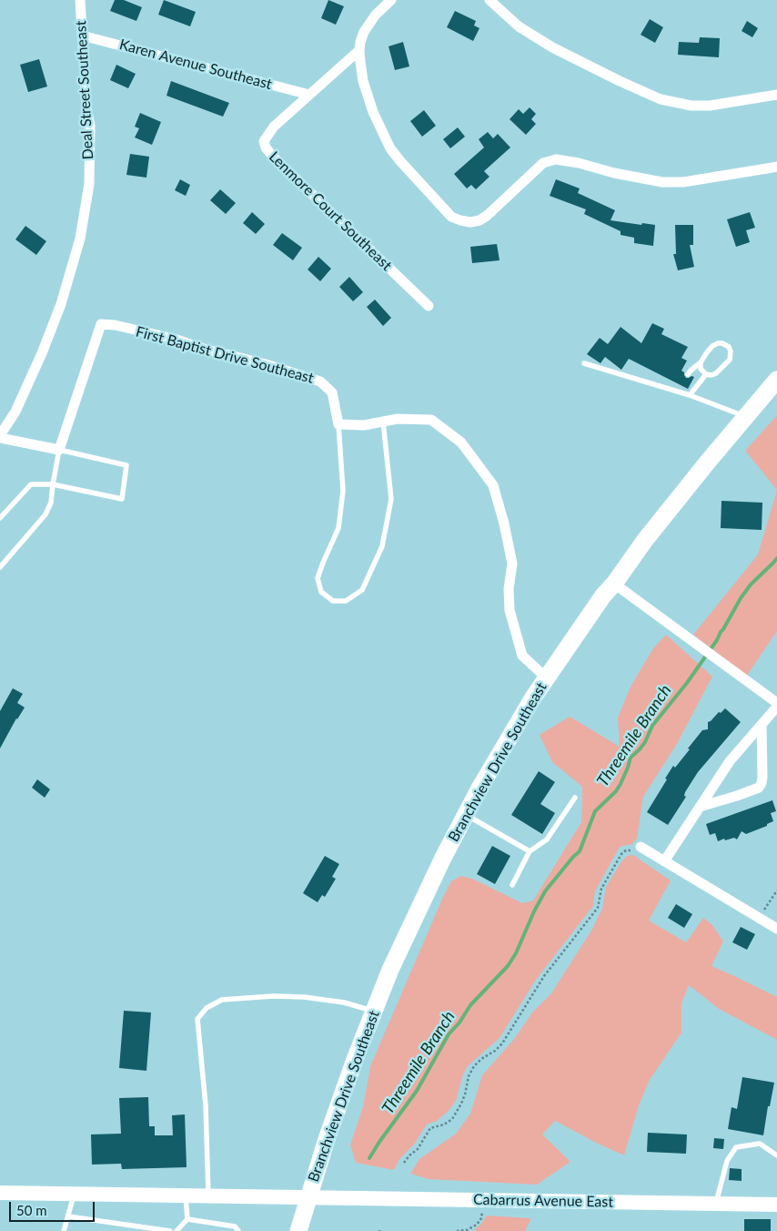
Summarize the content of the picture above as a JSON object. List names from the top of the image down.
{
  "streets": {
    "main road": ["Branchview Drive Southeast", "Cabarrus Avenue East"],
    "street": [
      "Karen Avenue Southeast",
      "Deal Street Southeast",
      "Lenmore Court Southeast",
      "First Baptist Drive Southeast"
    ]
  },
  "crossings": [
    ["Karen Avenue Southeast", "Deal Street Southeast"],
    ["Karen Avenue Southeast", "Lenmore Court Southeast"],
    ["Branchview Drive Southeast", "Cabarrus Avenue East"]
  ],
  "water": ["Threemile Branch"],
  "scale_bar": "50 m"
}
